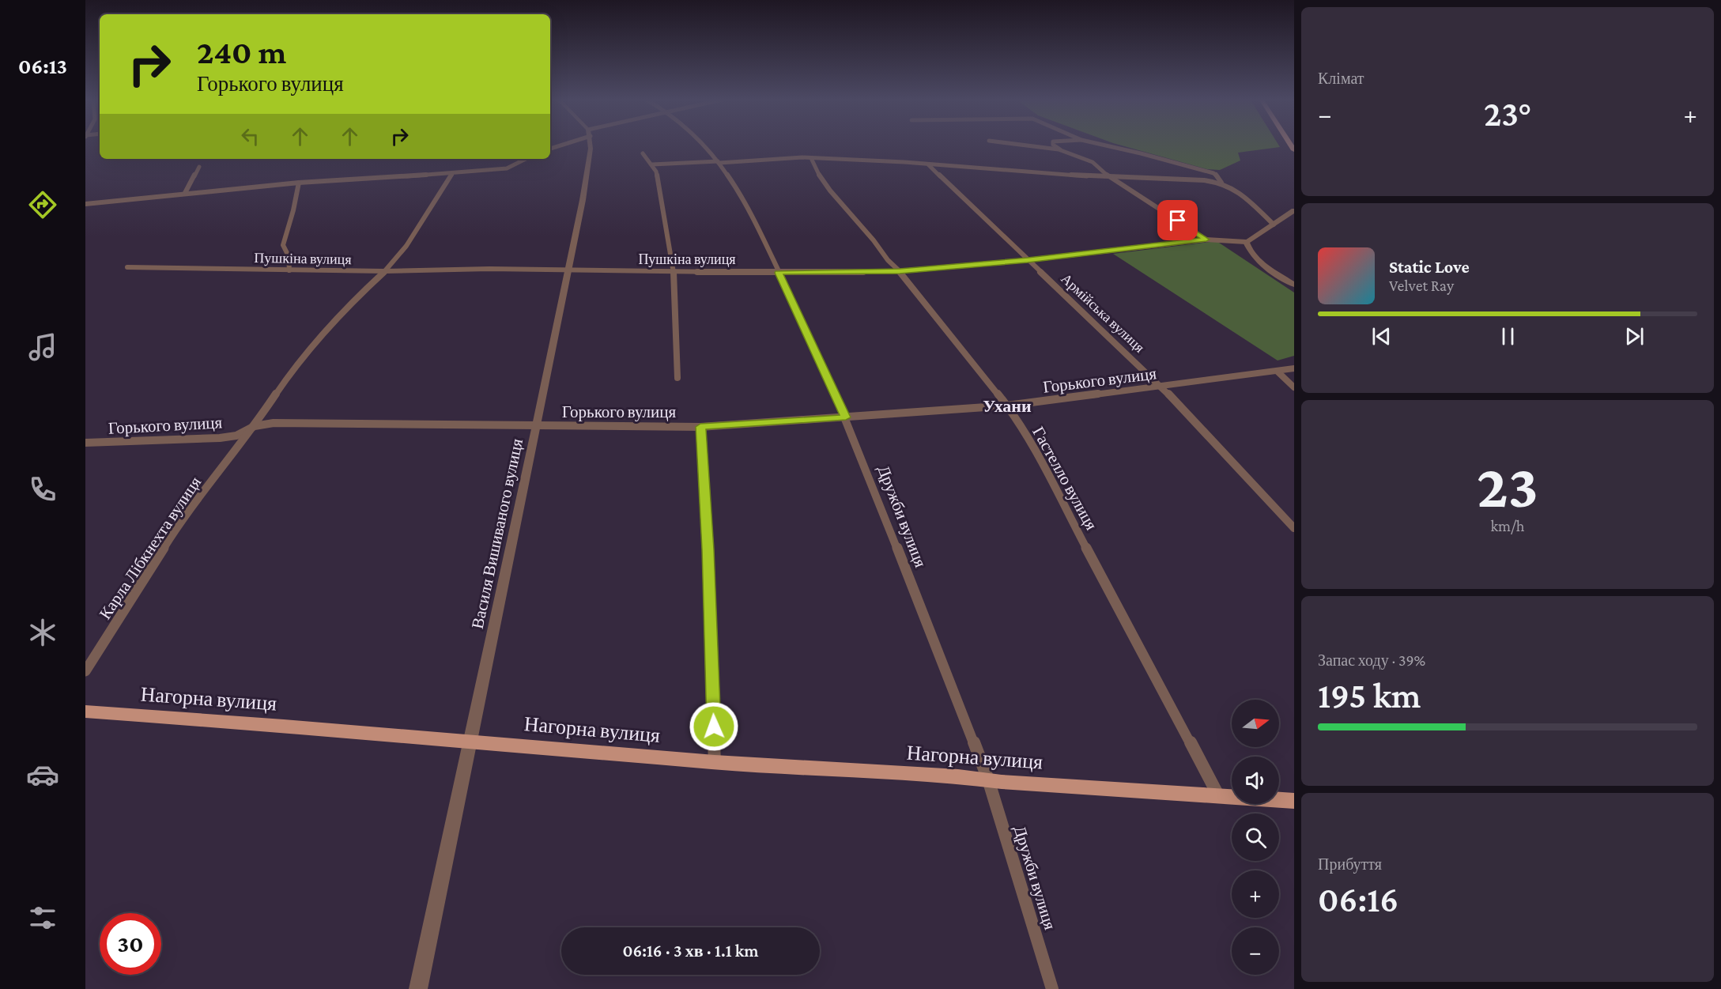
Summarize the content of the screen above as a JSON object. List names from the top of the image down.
{
  "streets": {
    "main road": ["Нагорна вулиця"],
    "street": [
      "Пушкіна вулиця",
      "Армійська вулиця",
      "Горького вулиця",
      "Гастелло вулиця",
      "Дружби вулиця",
      "Василя Вишиваного вулиця",
      "Карла Лібкнехта вулиця"
    ]
  },
  "crossings": [
    ["Пушкіна вулиця", "Армійська вулиця"],
    ["Пушкіна вулиця", "Гастелло вулиця"],
    ["Пушкіна вулиця", "Дружби вулиця"],
    ["Пушкіна вулиця", "Василя Вишиваного вулиця"],
    ["Пушкіна вулиця", "Карла Лібкнехта вулиця"],
    ["Армійська вулиця", "Горького вулиця"],
    ["Горького вулиця", "Гастелло вулиця"],
    ["Горького вулиця", "Дружби вулиця"],
    ["Горького вулиця", "Василя Вишиваного вулиця"],
    ["Горького вулиця", "Карла Лібкнехта вулиця"],
    ["Гастелло вулиця", "Нагорна вулиця"],
    ["Дружби вулиця", "Нагорна вулиця"],
    ["Василя Вишиваного вулиця", "Нагорна вулиця"]
  ],
  "districts": ["Ухани"],
  "north": "right",
  "page": {
    "tabs": "06:13",
    "tile": [
      "Клімат",
      ["23", "km/h"],
      ["Запас ходу · 39%", "195 km"],
      ["Прибуття", "06:16"]
    ],
    "turn": ["240 m", "Горького вулиця"],
    "heat": ["−", "23°", "+"],
    "song": ["Static Love", "Velvet Ray"],
    "map_buttons": ["+", "−"],
    "limit": "30",
    "trip": "06:16 · 3 хв · 1.1 km"
  }
}
